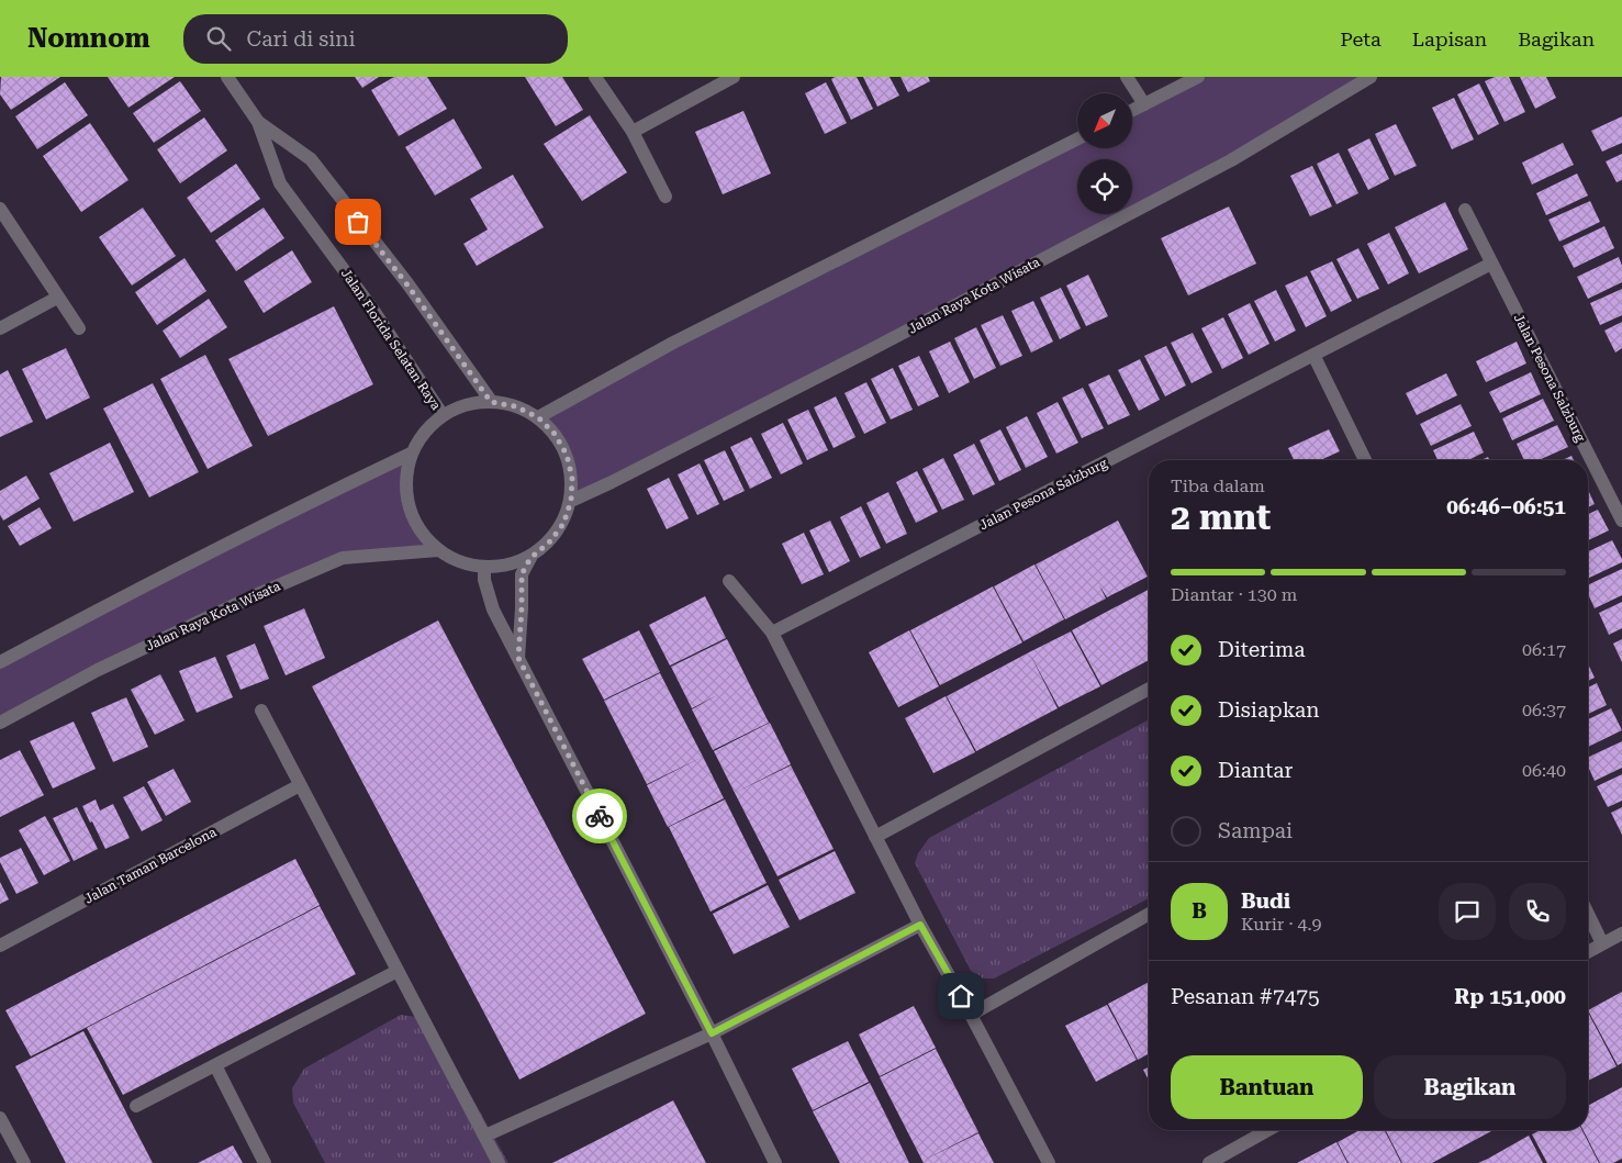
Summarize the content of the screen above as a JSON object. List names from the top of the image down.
{
  "streets": {
    "street": [
      "Jalan Raya Kota Wisata",
      "Jalan Florida Selatan Raya",
      "Jalan Pesona Salzburg",
      "Jalan Taman Barcelona"
    ]
  },
  "crossings": [
    ["Jalan Raya Kota Wisata", "Jalan Florida Selatan Raya"]
  ],
  "north": "bottom left",
  "page": {
    "header": "Nomnom",
    "search": "Cari di sini",
    "nav": ["Peta", "Lapisan", "Bagikan"],
    "heading": ["2 mnt", "Tiba dalam", "06:46–06:51"],
    "panel": [
      "Budi",
      "Kurir · 4.9",
      "Pesanan #7475",
      "Rp 151,000"
    ],
    "bar": "Diantar · 130 m",
    "list": [
      ["Diterima", "06:17"],
      ["Disiapkan", "06:37"],
      ["Diantar", "06:40"],
      "Sampai"
    ],
    "round": "B",
    "buttons": ["Bantuan", "Bagikan"]
  }
}
